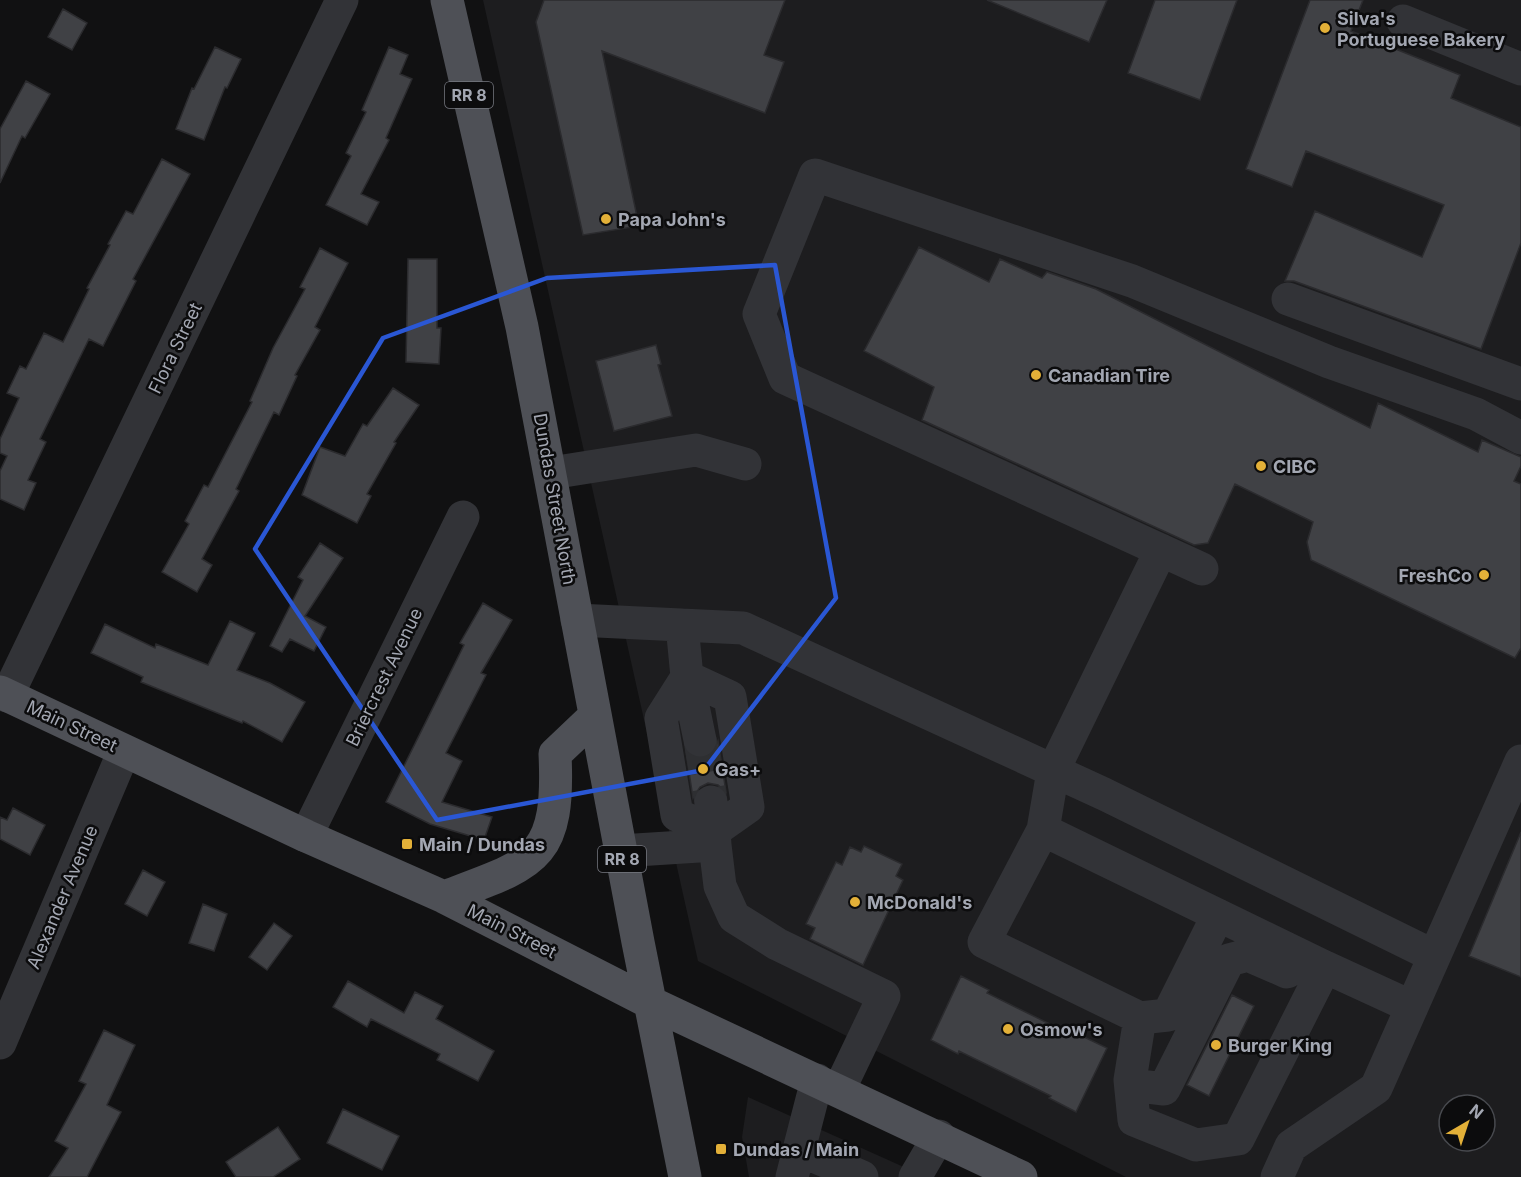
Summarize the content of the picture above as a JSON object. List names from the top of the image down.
{
  "streets": {
    "main road": ["RR 8", "Dundas Street North", "Main Street"],
    "street": ["Flora Street", "Briercrest Avenue", "Alexander Avenue"]
  },
  "crossings": [
    ["RR 8", "Dundas Street North"],
    ["RR 8", "Main Street"],
    ["Flora Street", "Main Street"],
    ["Dundas Street North", "Main Street"],
    ["Briercrest Avenue", "Main Street"],
    ["Main Street", "Alexander Avenue"]
  ],
  "places": {
    "other": [
      "Silva's Portuguese Bakery",
      "Papa John's",
      "Canadian Tire",
      "CIBC",
      "FreshCo",
      "Gas+",
      "McDonald's",
      "Osmow's",
      "Burger King"
    ],
    "transit": ["Main / Dundas", "Dundas / Main"]
  },
  "north": "top right"
}
